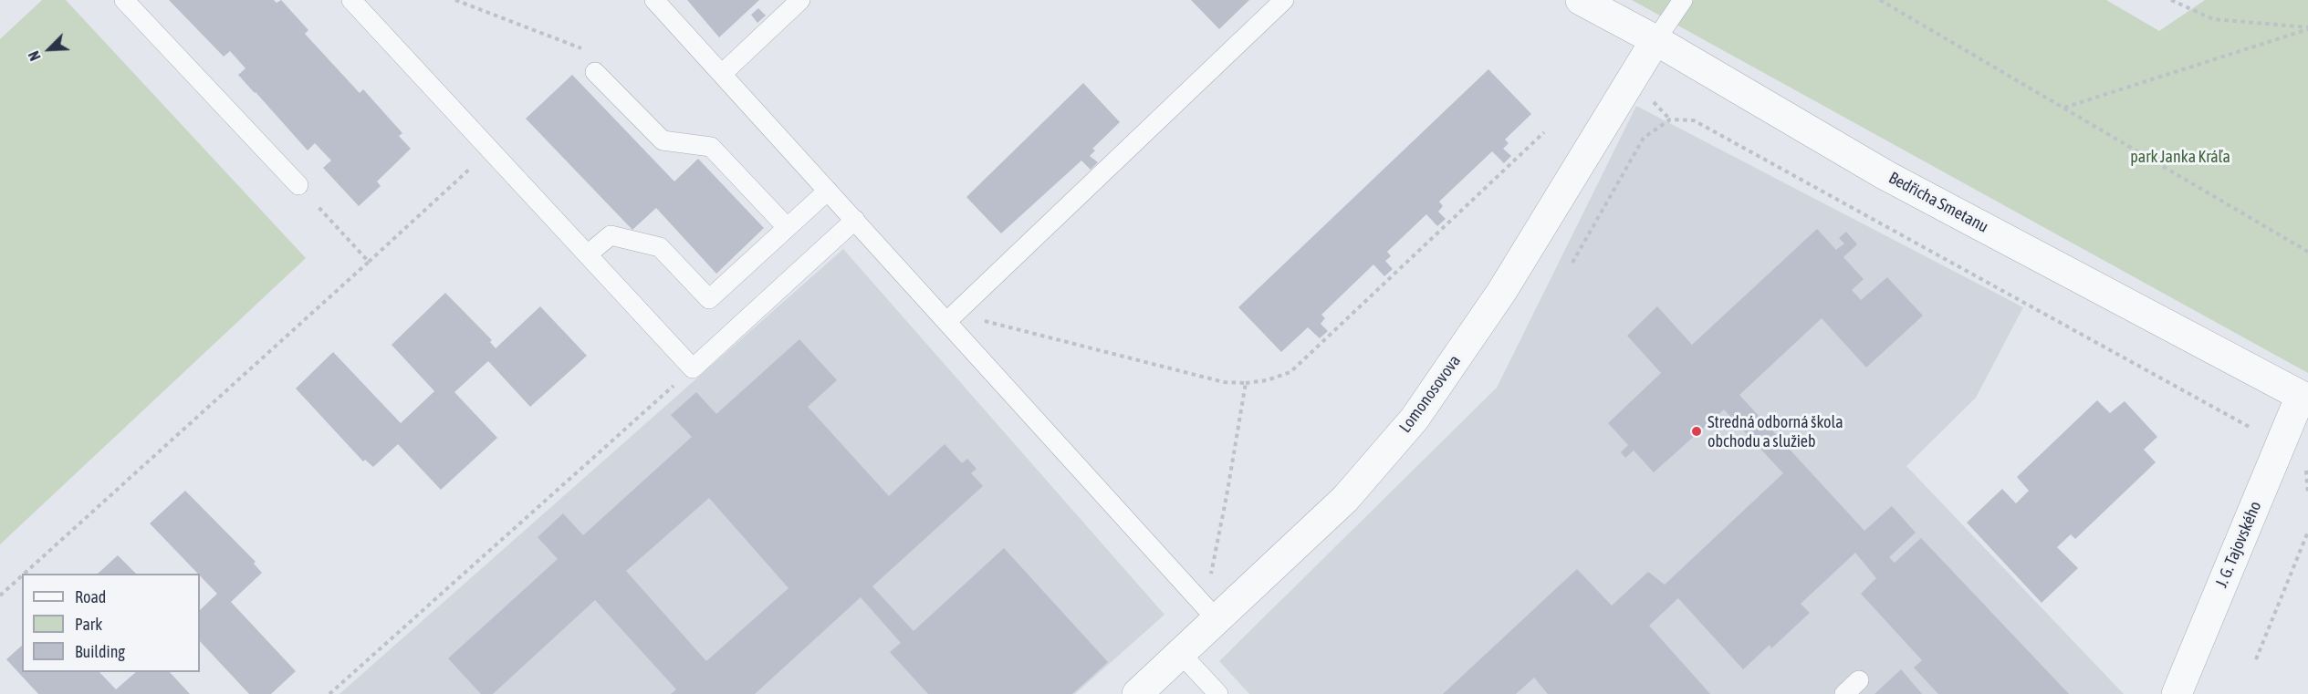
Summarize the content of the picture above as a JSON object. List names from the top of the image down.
{
  "streets": {
    "street": ["Bedřicha Smetanu", "Lomonosovova", "J. G. Tajovského"]
  },
  "crossings": [
    ["Bedřicha Smetanu", "Lomonosovova"],
    ["Bedřicha Smetanu", "J. G. Tajovského"]
  ],
  "parks": ["park Janka Kráľa"],
  "places": ["Stredná odborná škola obchodu a služieb"],
  "legend": ["Road", "Park", "Building"],
  "north": "bottom left"
}
